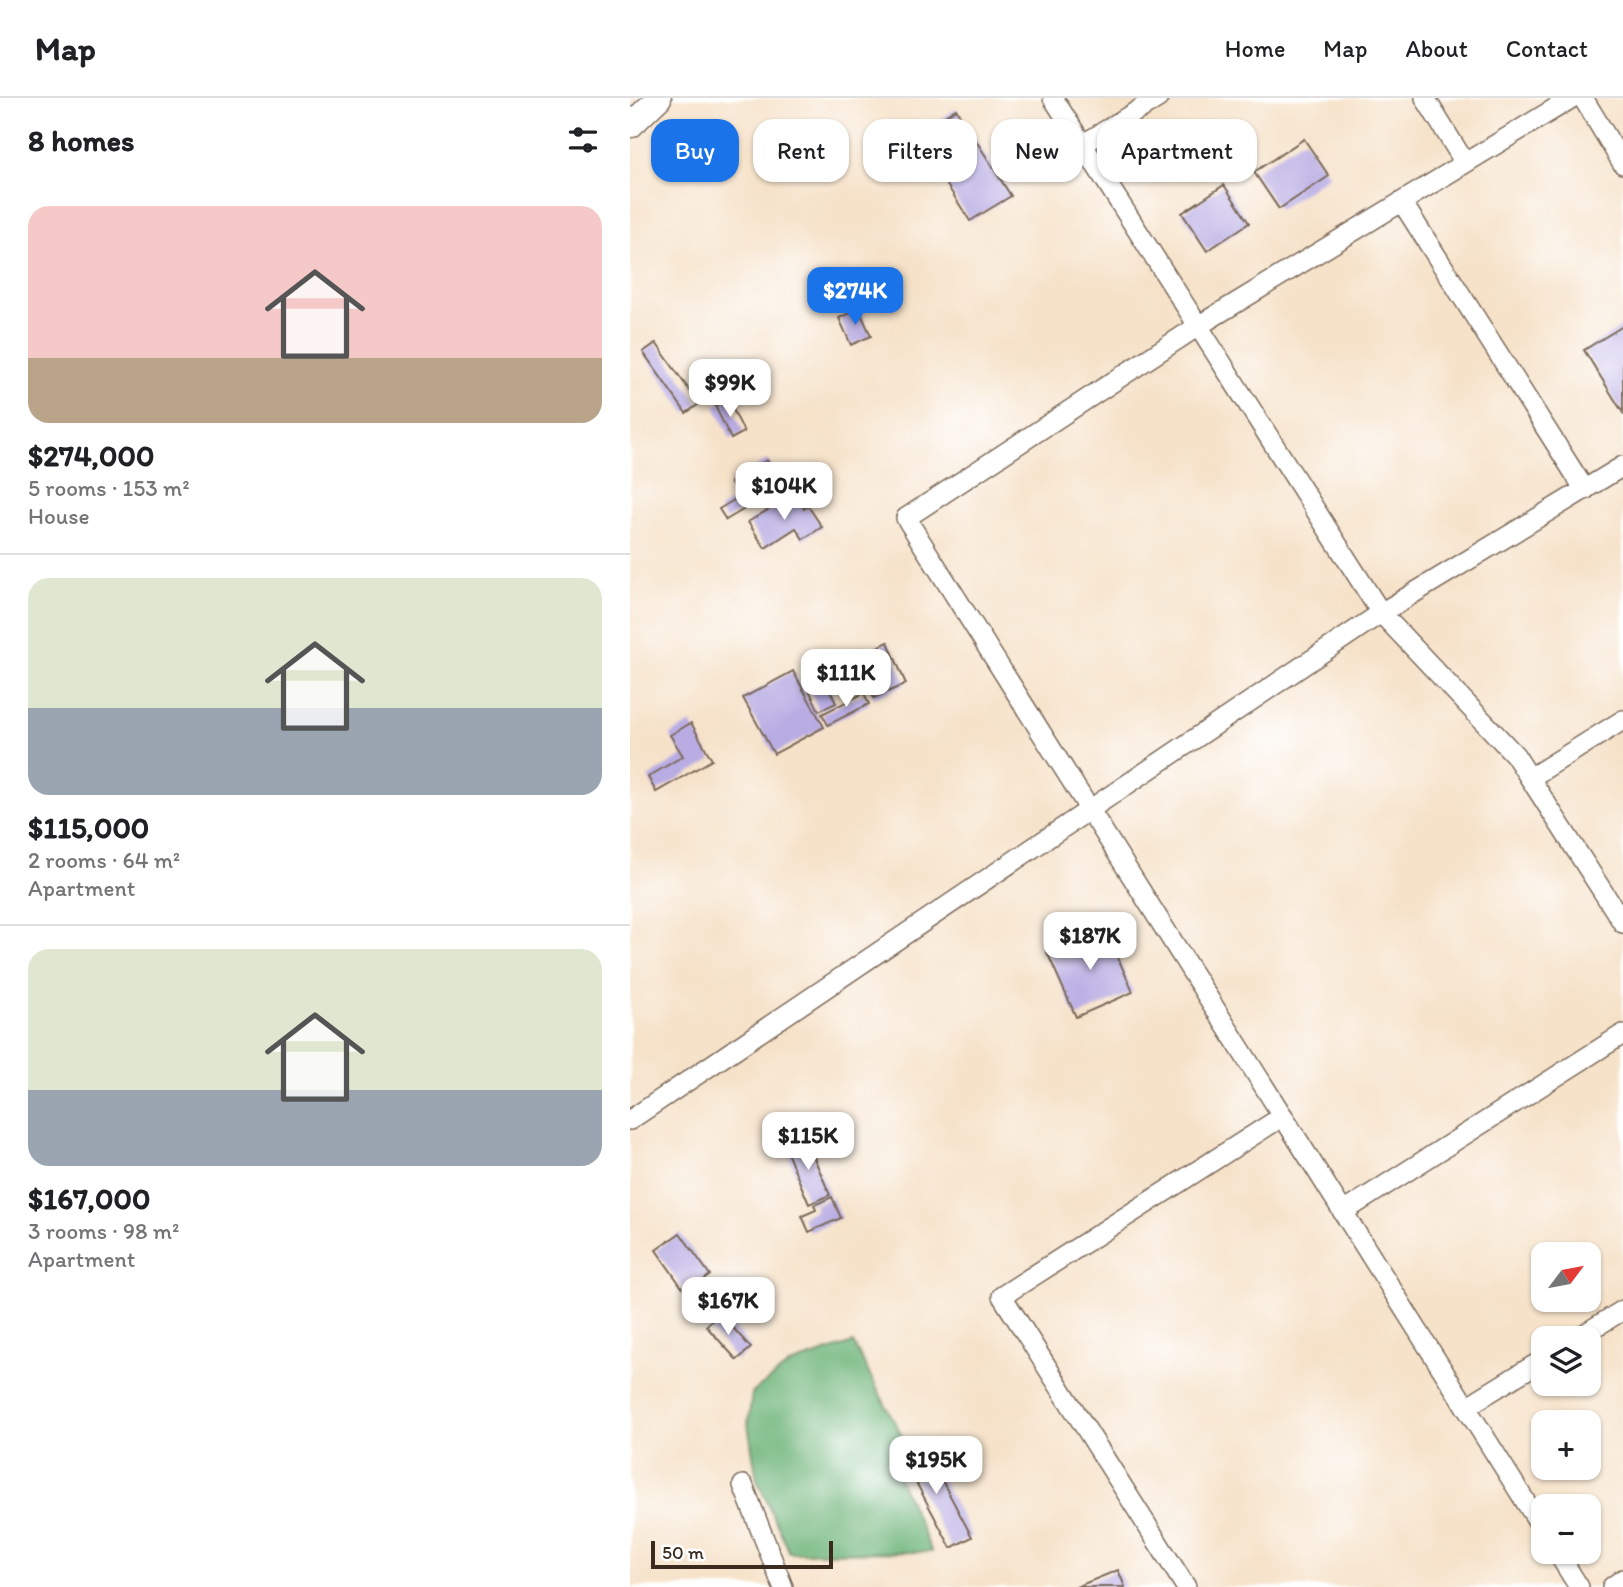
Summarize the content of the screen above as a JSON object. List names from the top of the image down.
{
  "scale_bar": "50 m",
  "north": "top right",
  "page": {
    "header": "Map",
    "nav": [
      "Home",
      "Map",
      "About",
      "Contact"
    ],
    "heading": "8 homes",
    "chip": [
      "Buy",
      "Rent",
      "Filters",
      "New",
      "Apartment"
    ],
    "list": [
      {
        "name": "$274,000",
        "note": "5 rooms · 153 m² · House"
      },
      {
        "name": "$115,000",
        "note": "2 rooms · 64 m² · Apartment"
      },
      {
        "name": "$167,000",
        "note": "3 rooms · 98 m² · Apartment"
      }
    ],
    "price": [
      "$274K",
      "$99K",
      "$104K",
      "$111K",
      "$187K",
      "$115K",
      "$167K",
      "$195K"
    ],
    "map_buttons": ["+", "−"],
    "scale": "50 m"
  }
}
